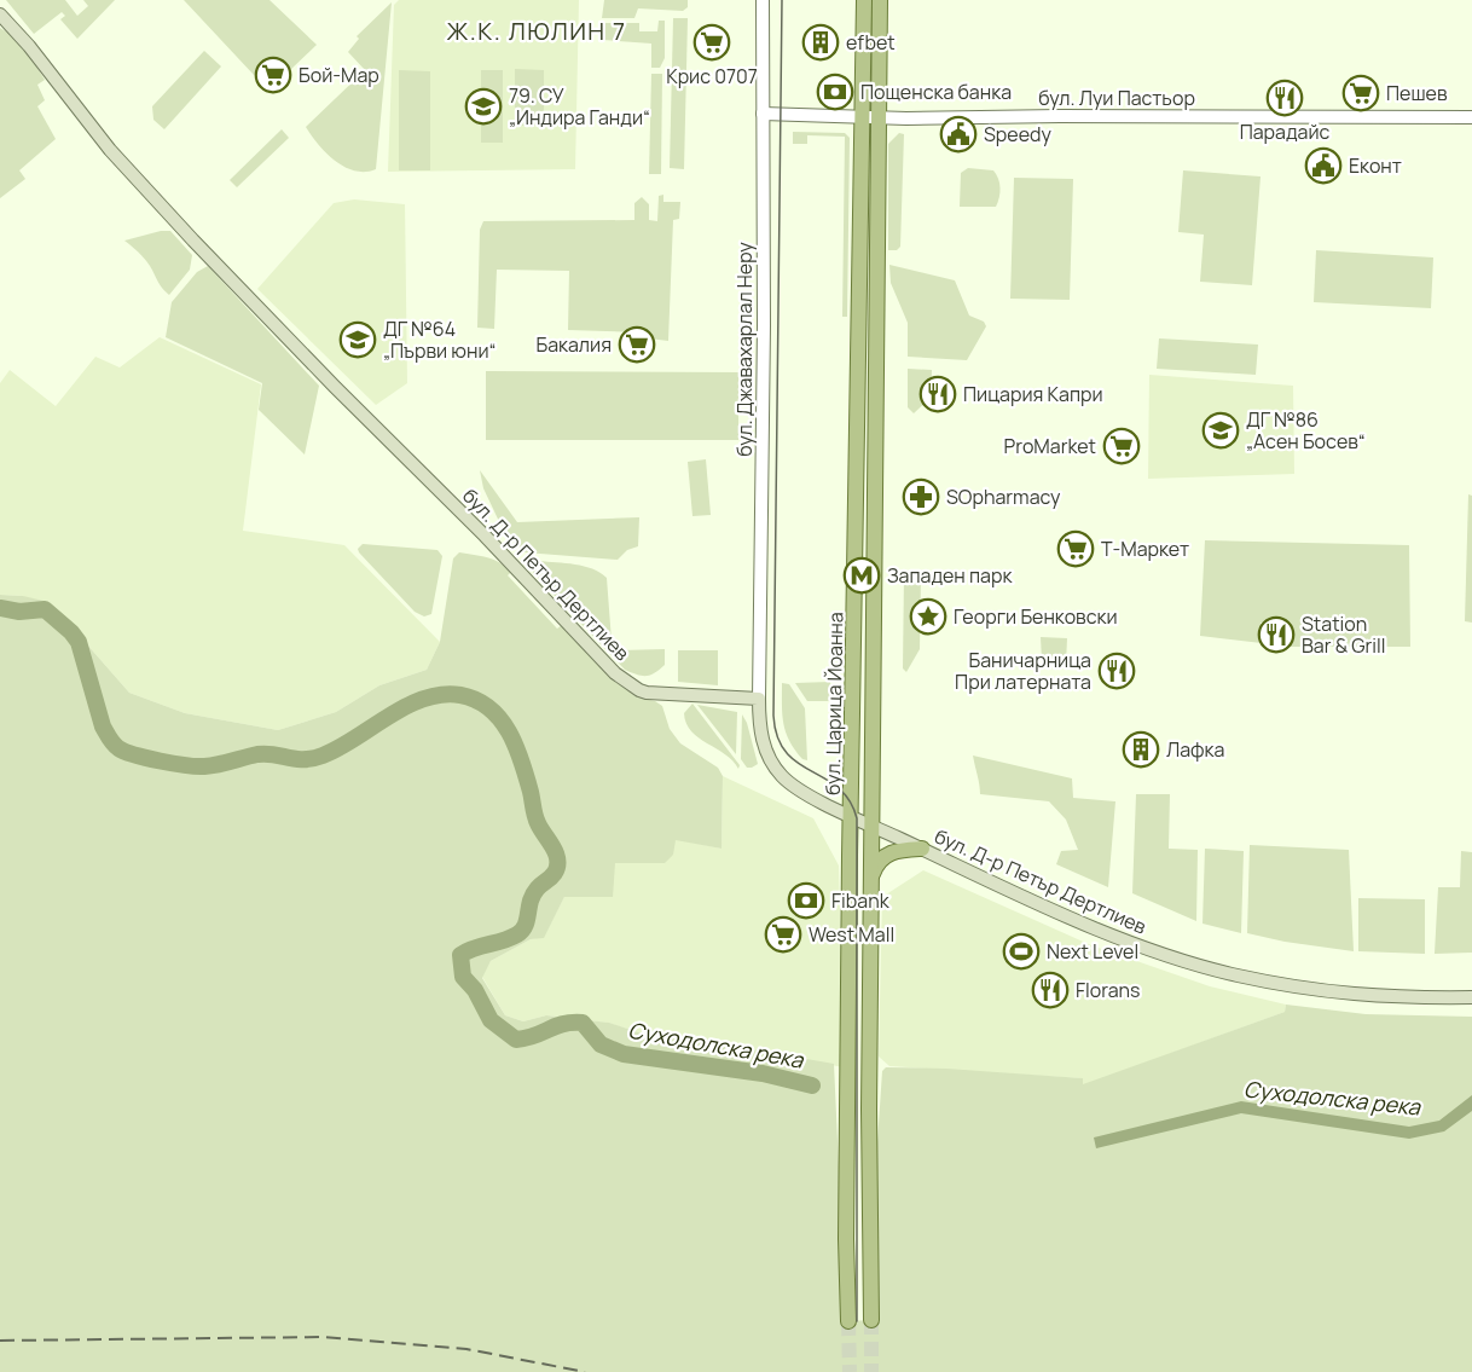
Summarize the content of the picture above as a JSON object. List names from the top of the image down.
{
  "streets": {
    "main road": ["бул. Д-р Петър Дертлиев", "бул. Царица Йоанна"],
    "street": ["бул. Луи Пастьор", "бул. Джавахарлал Неру"]
  },
  "crossings": [
    ["бул. Луи Пастьор", "бул. Джавахарлал Неру"],
    ["бул. Луи Пастьор", "бул. Царица Йоанна"],
    ["бул. Джавахарлал Неру", "бул. Д-р Петър Дертлиев"],
    ["бул. Д-р Петър Дертлиев", "бул. Царица Йоанна"]
  ],
  "districts": ["Ж.К. ЛЮЛИН 7"],
  "water": ["Суходолска река"],
  "places": {
    "supermarket": [
      "Крис 0707",
      "Бой-Мар",
      "Пешев",
      "Бакалия",
      "ProMarket",
      "Т-Маркет",
      "West Mall"
    ],
    "building": ["efbet", "Лафка"],
    "bank": ["Пощенска банка", "Fibank"],
    "restaurant": [
      "Парадайс",
      "Пицария Капри",
      "Station Bar & Grill",
      "Баничарница При латерната",
      "Florans"
    ],
    "school or university": ["79. СУ „Индира Ганди“", "ДГ №64 „Първи юни“", "ДГ №86 „Асен Босев“"],
    "public building": ["Speedy", "Еконт"],
    "pharmacy": ["SOpharmacy"],
    "metro station": ["Западен парк"],
    "place": ["Георги Бенковски"],
    "sports": ["Next Level"]
  }
}
